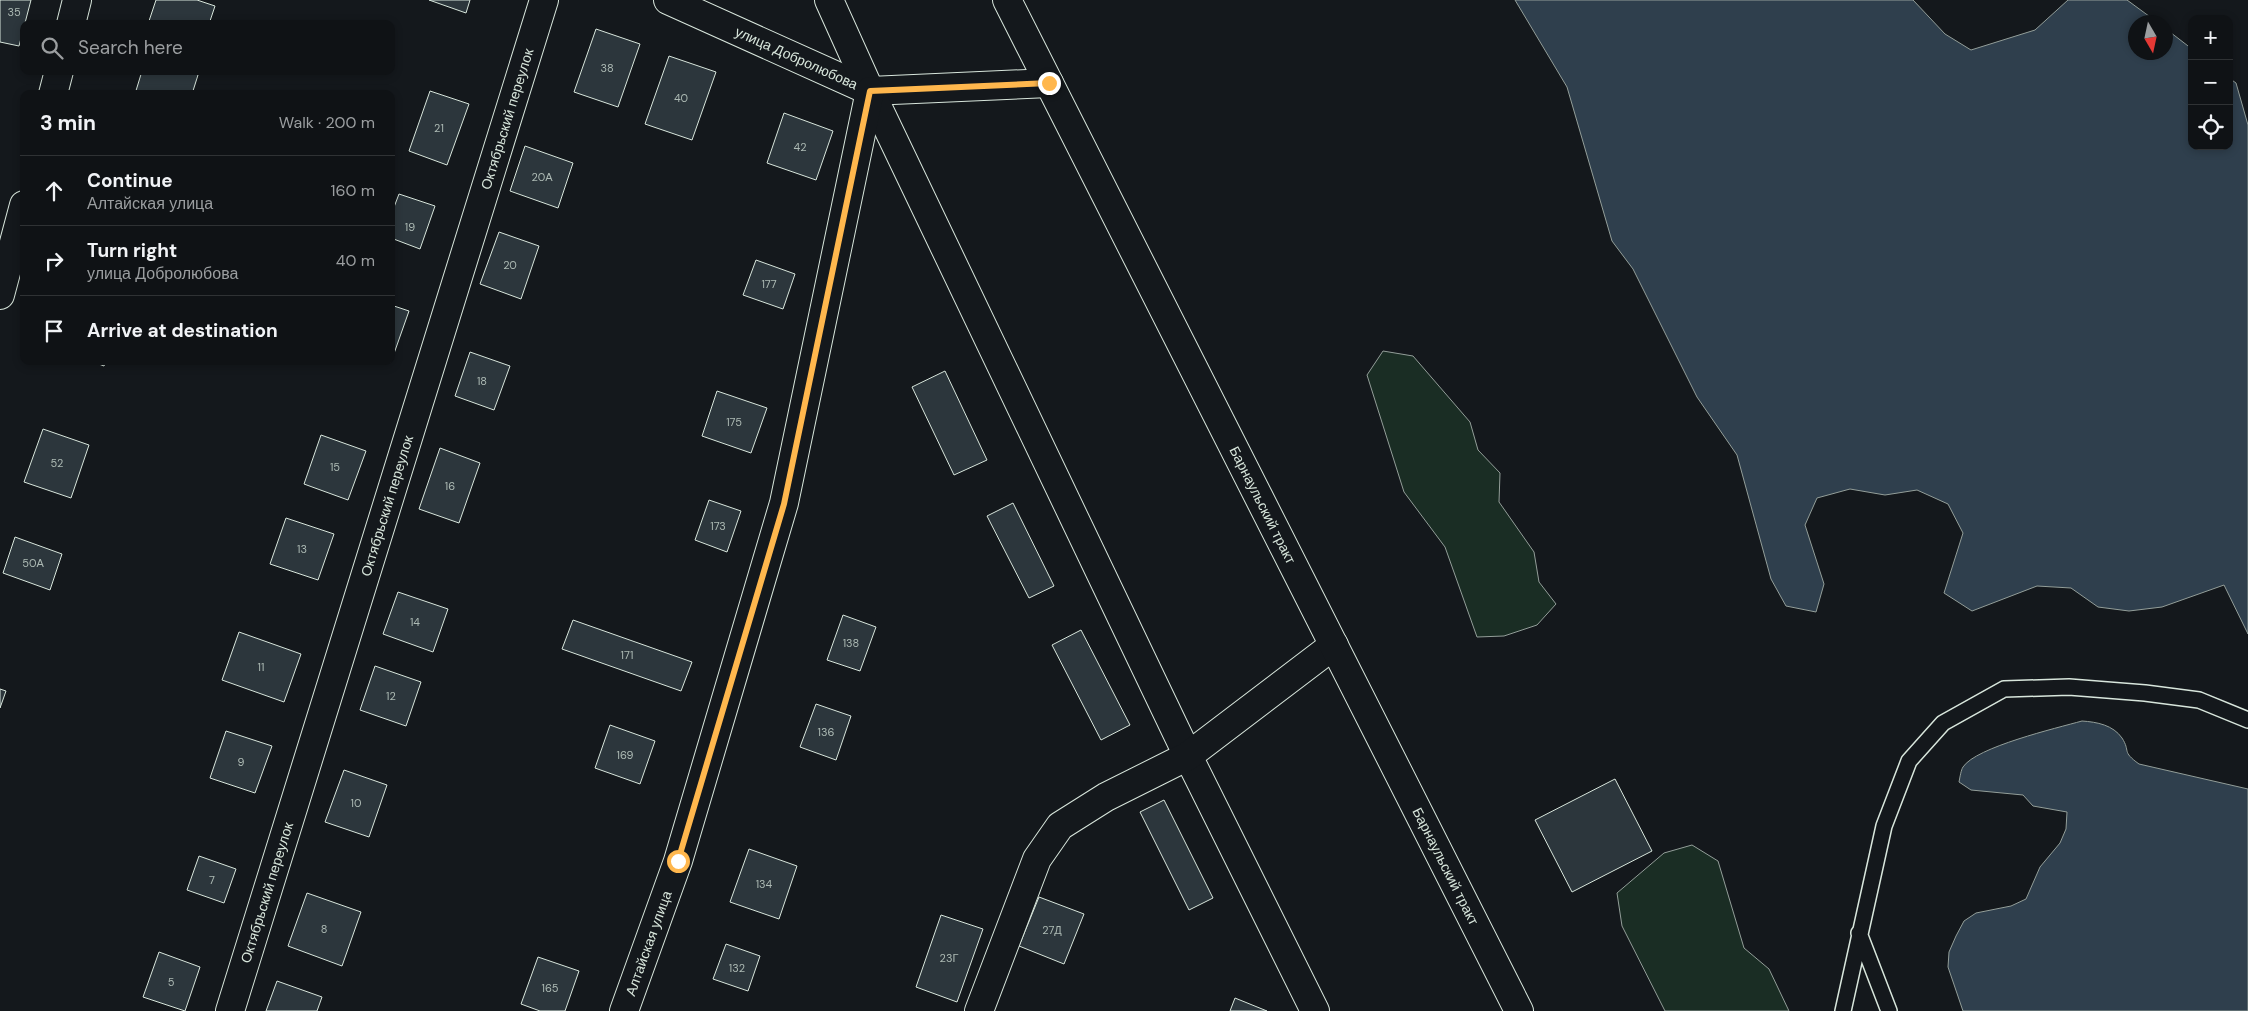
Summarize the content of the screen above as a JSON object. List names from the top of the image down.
{
  "streets": {
    "street": [
      "улица Добролюбова",
      "Октябрьский переулок",
      "Барнаульский тракт",
      "Алтайская улица"
    ]
  },
  "crossings": [
    ["улица Добролюбова", "Барнаульский тракт"],
    ["улица Добролюбова", "Алтайская улица"]
  ],
  "house_numbers": [
    "35",
    "38",
    "40",
    "21",
    "42",
    "20А",
    "19",
    "20",
    "177",
    "18",
    "175",
    "52",
    "15",
    "16",
    "173",
    "13",
    "50А",
    "14",
    "138",
    "171",
    "11",
    "12",
    "136",
    "169",
    "9",
    "10",
    "7",
    "134",
    "8",
    "27Д",
    "23Г",
    "132",
    "5",
    "165"
  ],
  "north": "bottom",
  "page": {
    "map_buttons": ["+", "−"],
    "search": "Search here",
    "heading": ["3 min", "Walk · 200 m"],
    "list": [
      ["Continue", "Алтайская улица", "160 m"],
      ["Turn right", "улица Добролюбова", "40 m"],
      "Arrive at destination"
    ]
  }
}
